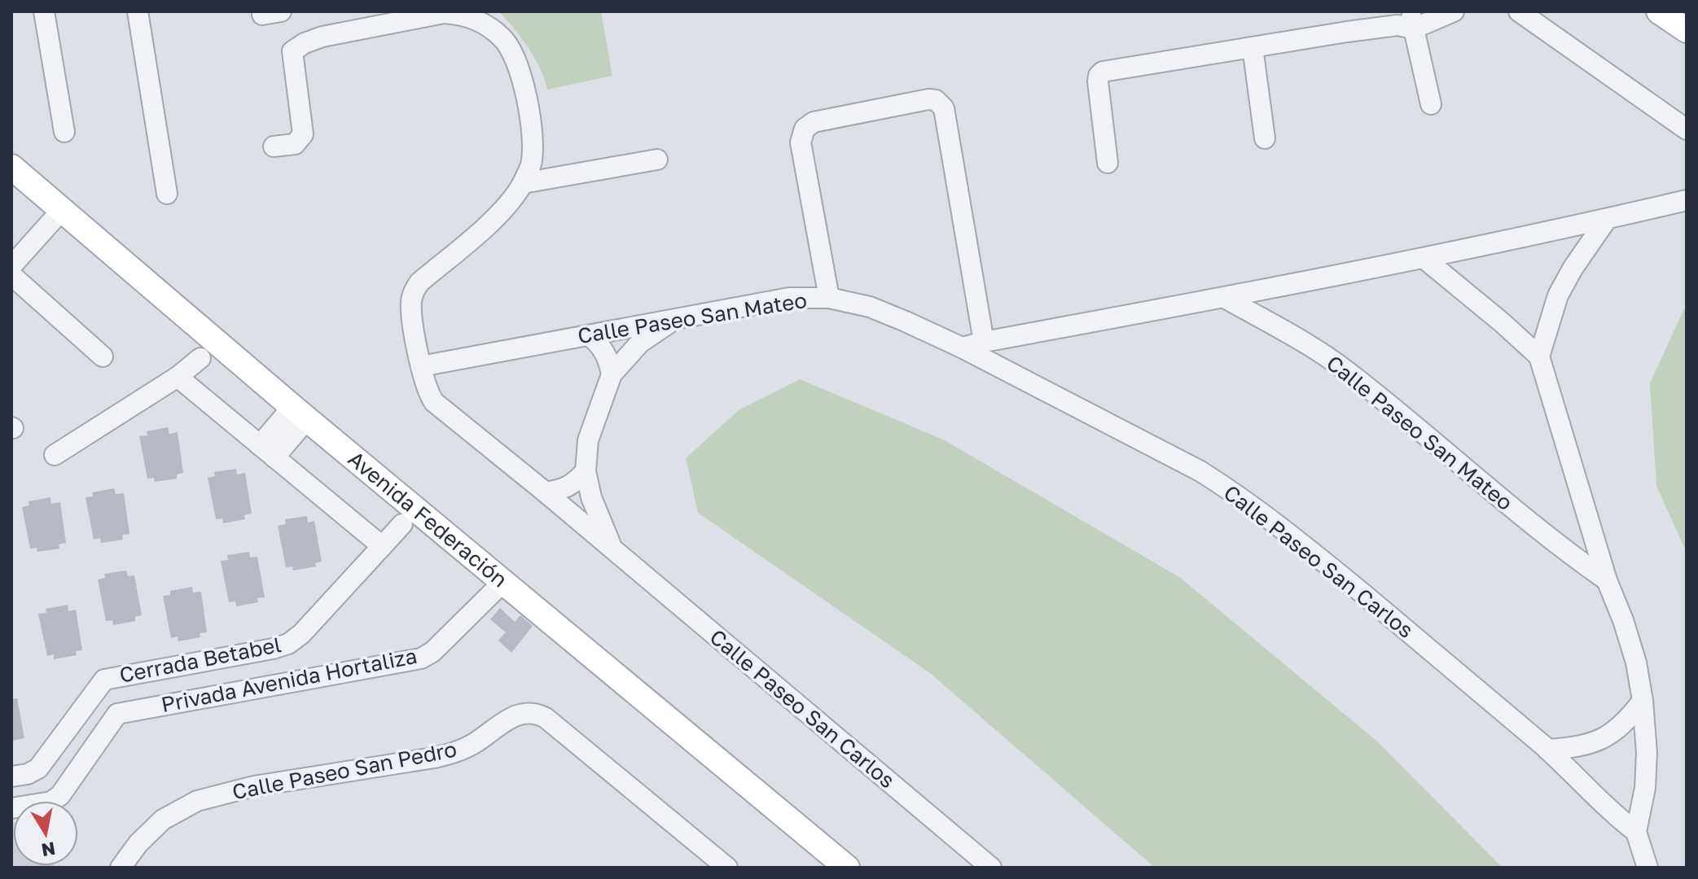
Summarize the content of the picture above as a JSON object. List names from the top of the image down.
{
  "streets": {
    "main road": ["Avenida Federación"],
    "street": [
      "Calle Paseo San Mateo",
      "Calle Paseo San Carlos",
      "Cerrada Betabel",
      "Privada Avenida Hortaliza",
      "Calle Paseo San Pedro"
    ]
  },
  "crossings": [
    ["Calle Paseo San Mateo", "Calle Paseo San Carlos"],
    ["Avenida Federación", "Privada Avenida Hortaliza"]
  ],
  "north": "bottom"
}
